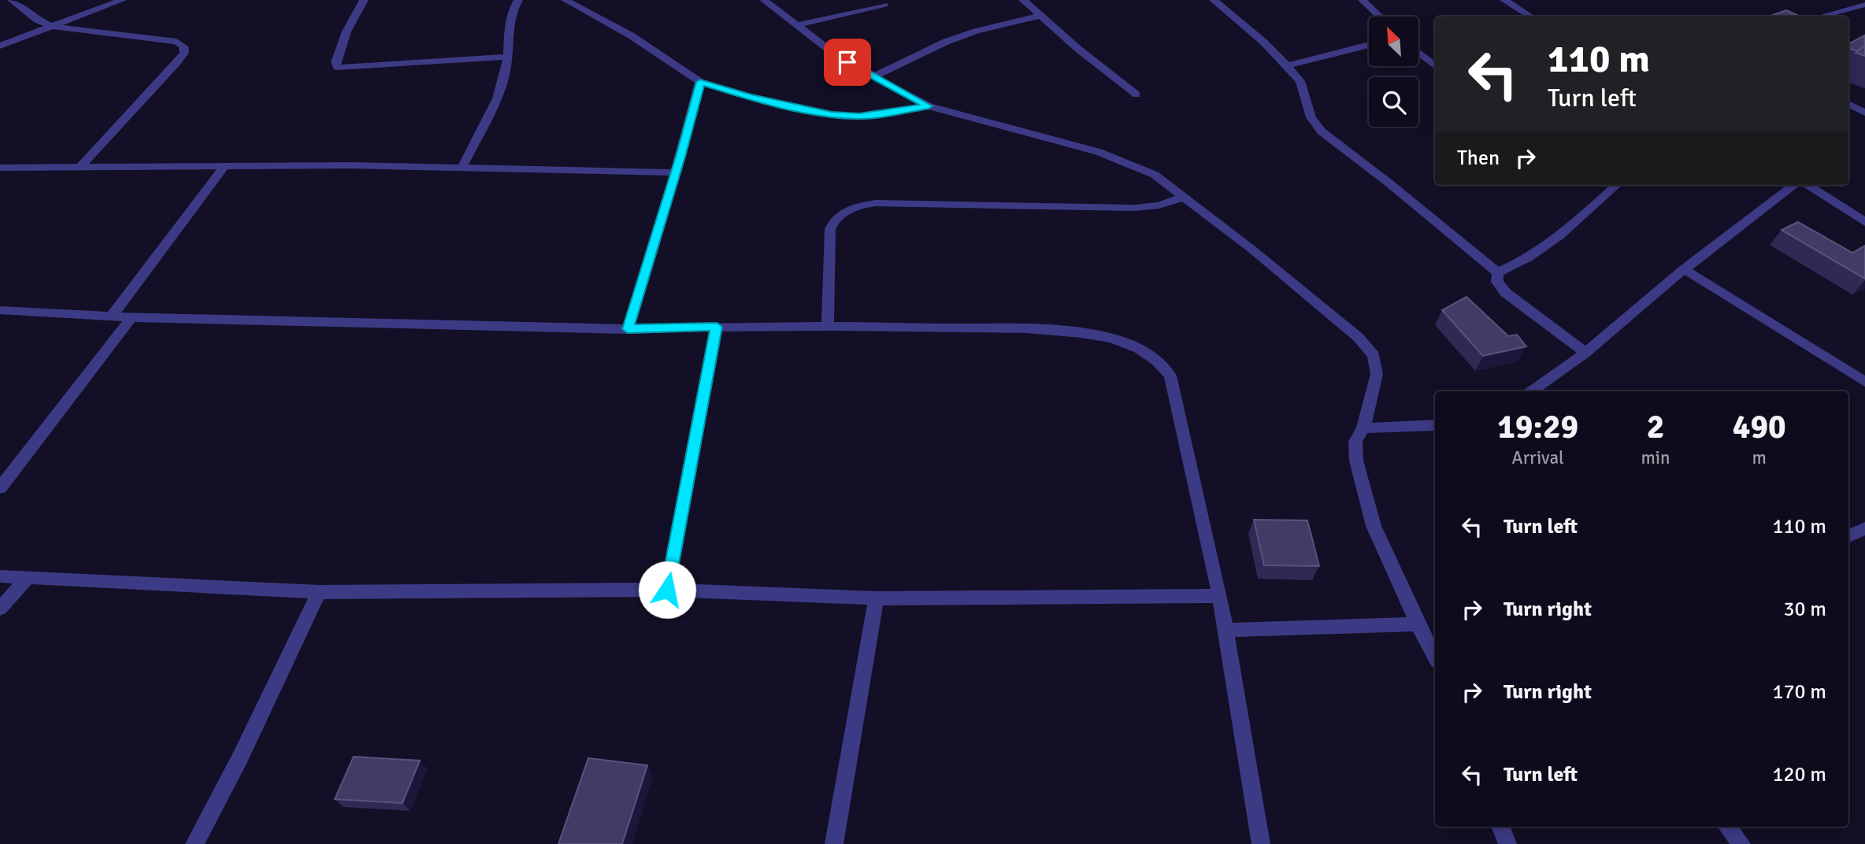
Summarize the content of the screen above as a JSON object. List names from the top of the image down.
{
  "north": "top left",
  "page": {
    "turn": ["110 m", "Turn left"],
    "then": "Then",
    "eta": [
      "19:29",
      "Arrival",
      "2",
      "min",
      "490",
      "m"
    ],
    "list": [
      {
        "name": "Turn left",
        "value": "110 m"
      },
      {
        "name": "Turn right",
        "value": "30 m"
      },
      {
        "name": "Turn right",
        "value": "170 m"
      },
      {
        "name": "Turn left",
        "value": "120 m"
      }
    ]
  }
}
